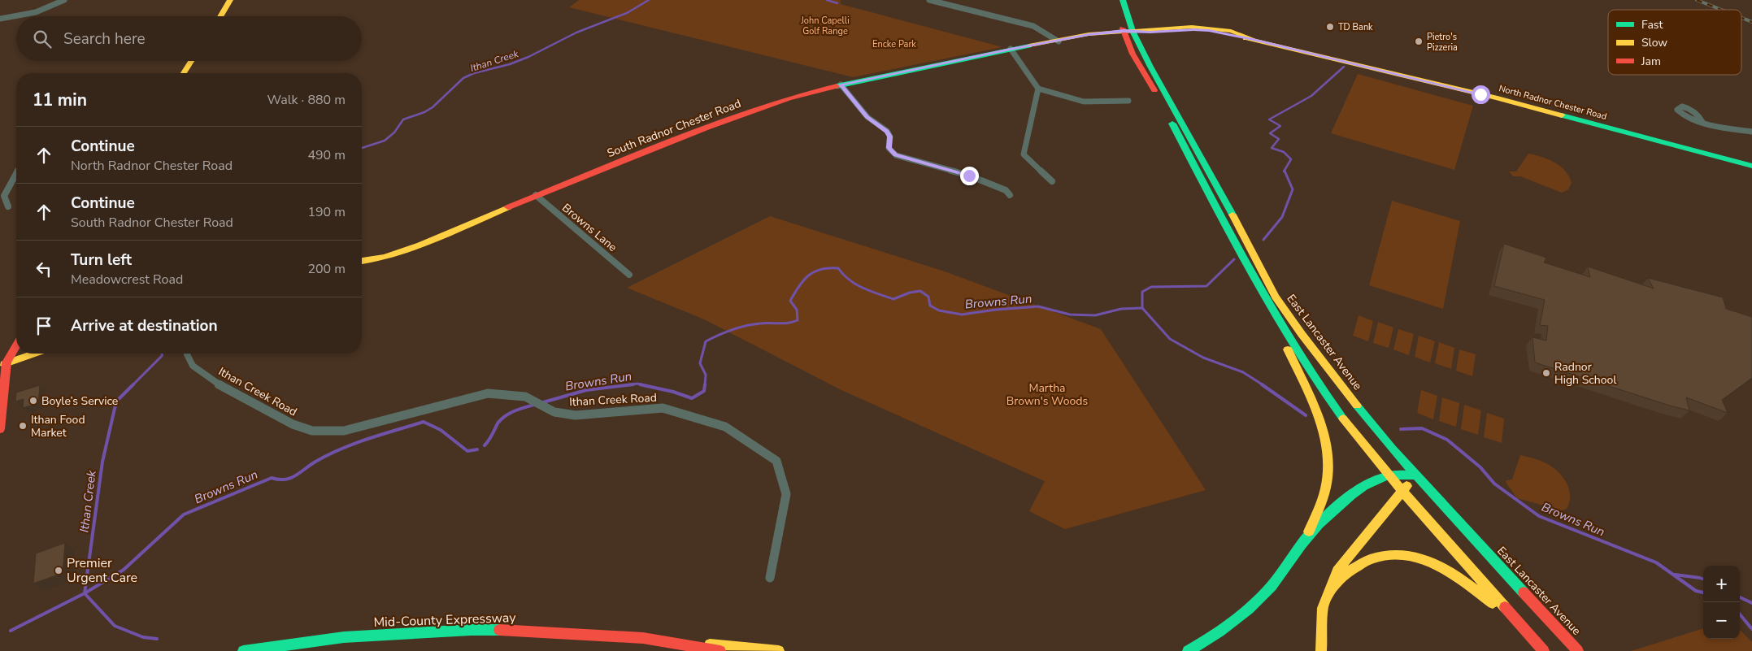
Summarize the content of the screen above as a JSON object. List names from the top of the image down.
{
  "streets": {
    "main road": [
      "North Radnor Chester Road",
      "South Radnor Chester Road",
      "East Lancaster Avenue",
      "Mid-County Expressway"
    ],
    "street": ["Browns Lane", "Ithan Creek Road"]
  },
  "crossings": [
    ["North Radnor Chester Road", "South Radnor Chester Road"],
    ["North Radnor Chester Road", "East Lancaster Avenue"],
    ["South Radnor Chester Road", "Browns Lane"]
  ],
  "water": ["Ithan Creek", "Browns Run"],
  "parks": ["John Capelli Golf Range", "Encke Park", "Martha Brown's Woods"],
  "places": [
    "TD Bank",
    "Pietro's Pizzeria",
    "Radnor High School",
    "Boyle’s Service",
    "Ithan Food Market",
    "Premier Urgent Care"
  ],
  "legend": ["Fast", "Slow", "Jam"],
  "page": {
    "search": "Search here",
    "heading": ["11 min", "Walk · 880 m"],
    "list": [
      ["Continue", "North Radnor Chester Road", "490 m"],
      ["Continue", "South Radnor Chester Road", "190 m"],
      ["Turn left", "Meadowcrest Road", "200 m"],
      "Arrive at destination"
    ],
    "map_buttons": ["+", "−"]
  }
}
